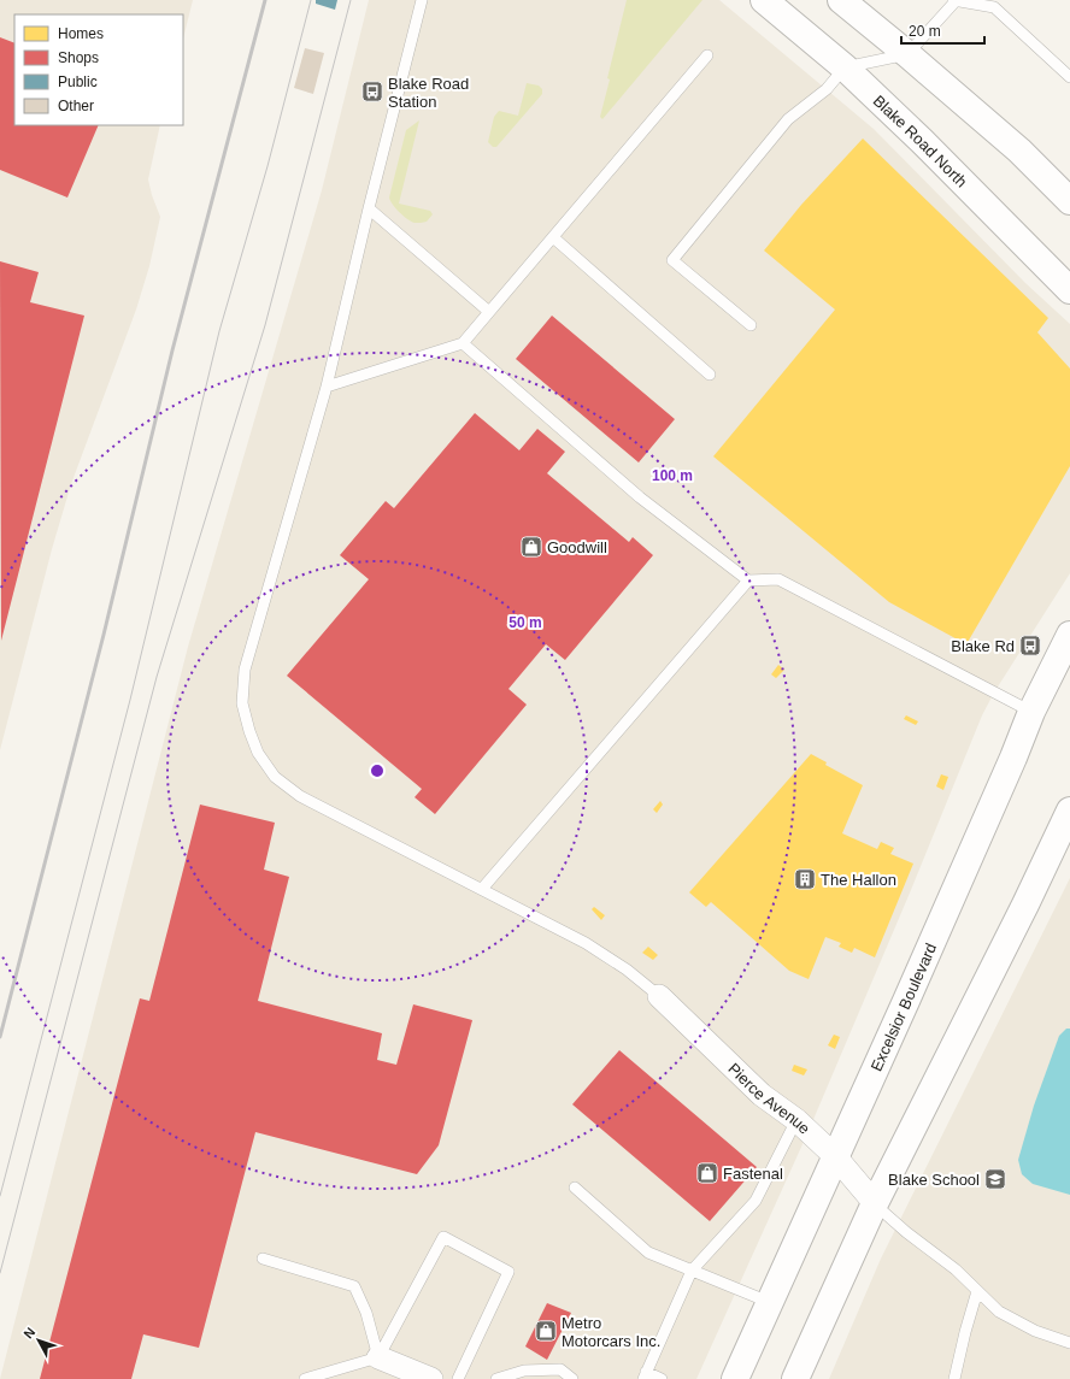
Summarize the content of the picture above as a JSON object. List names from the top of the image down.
{
  "streets": {
    "main road": ["Blake Road North", "Excelsior Boulevard"],
    "street": ["Pierce Avenue"]
  },
  "crossings": [
    ["Excelsior Boulevard", "Pierce Avenue"]
  ],
  "places": {
    "bus stop": ["Blake Road Station", "Blake Rd"],
    "shop": ["Goodwill", "Fastenal", "Metro Motorcars Inc."],
    "building": ["The Hallon"],
    "school or university": ["Blake School"]
  },
  "legend": [
    "Homes",
    "Shops",
    "Public",
    "Other"
  ],
  "scale_bar": "20 m",
  "north": "top left",
  "rings": ["100 m", "50 m"]
}
